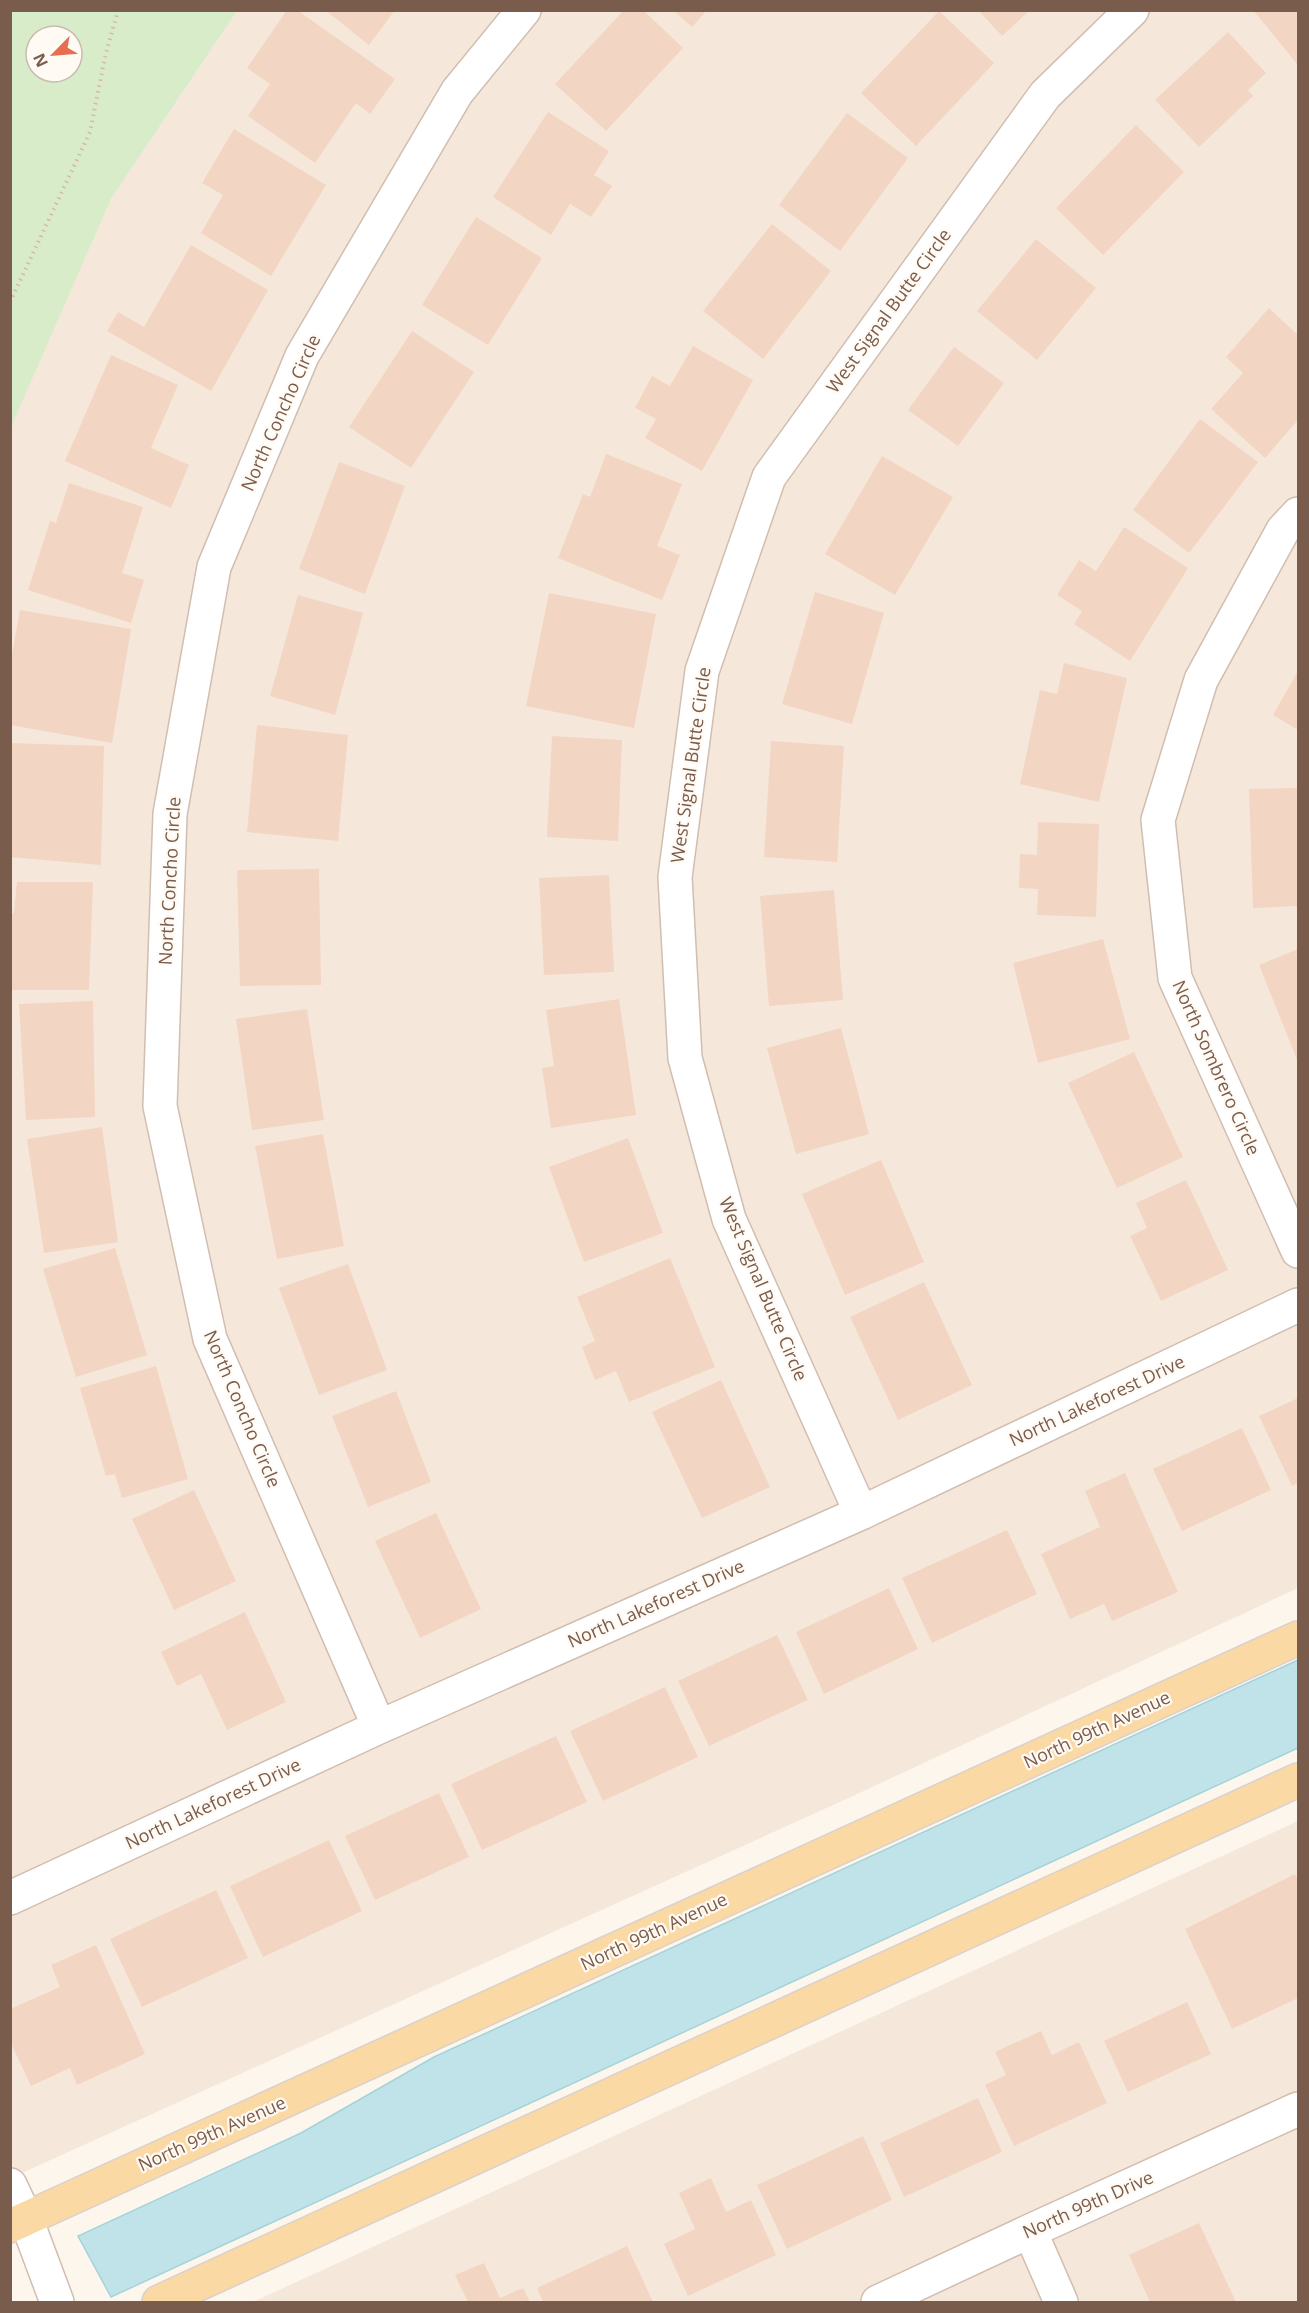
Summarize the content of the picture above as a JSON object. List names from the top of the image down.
{
  "streets": {
    "main road": ["North 99th Avenue"],
    "street": [
      "West Signal Butte Circle",
      "North Concho Circle",
      "North Sombrero Circle",
      "North Lakeforest Drive",
      "North 99th Drive"
    ]
  },
  "crossings": [
    ["West Signal Butte Circle", "North Lakeforest Drive"],
    ["North Concho Circle", "North Lakeforest Drive"]
  ],
  "north": "bottom left"
}
